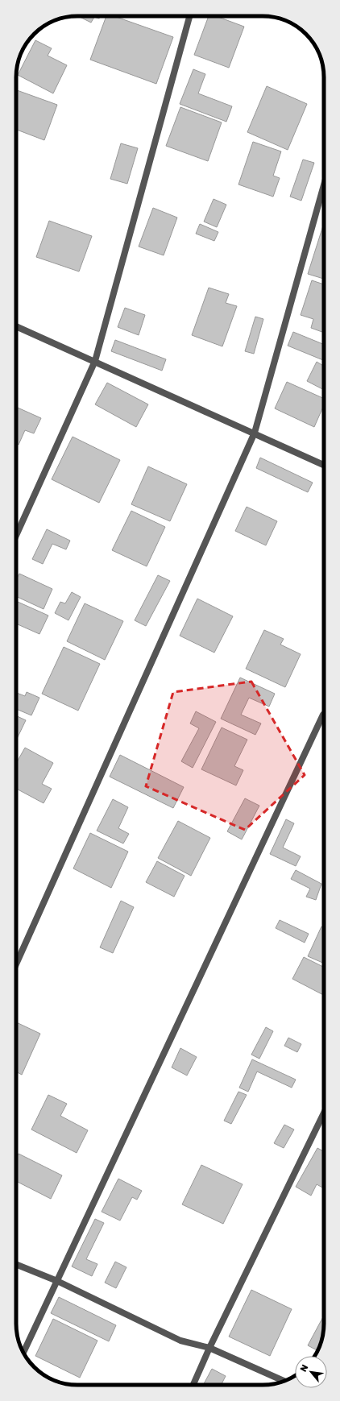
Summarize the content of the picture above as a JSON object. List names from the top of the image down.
{
  "north": "top left"
}
